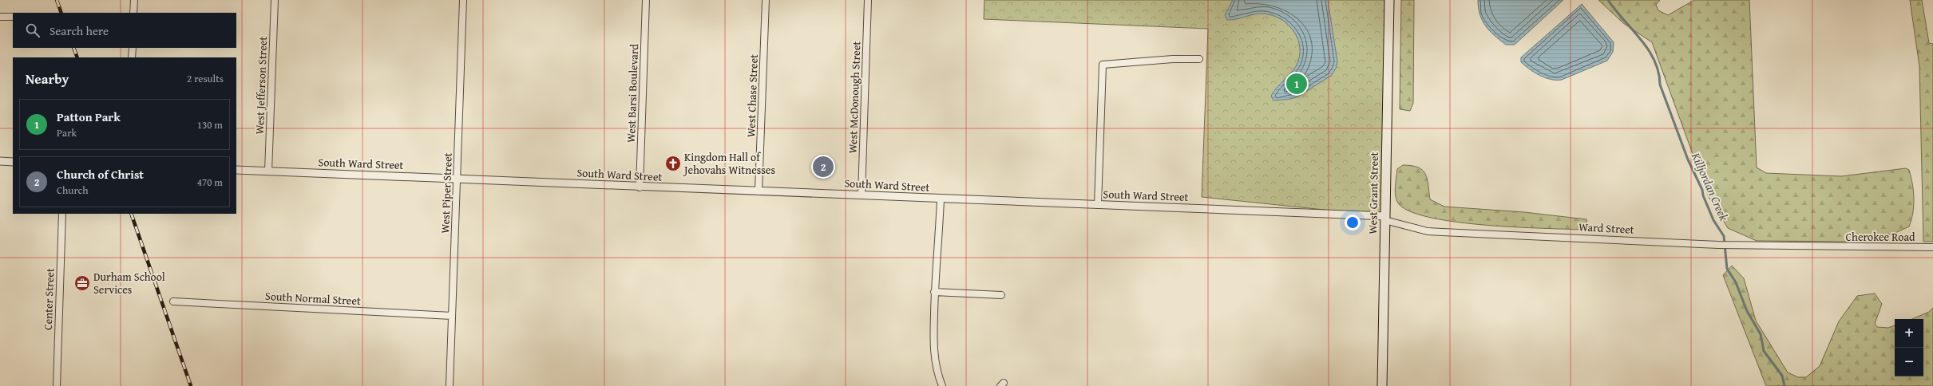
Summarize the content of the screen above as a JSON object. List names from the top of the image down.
{
  "streets": {
    "main road": ["West Grant Street"],
    "street": [
      "West Jefferson Street",
      "West Barsi Boulevard",
      "West Chase Street",
      "West McDonough Street",
      "South Ward Street",
      "West Piper Street",
      "Ward Street",
      "Cherokee Road",
      "South Normal Street",
      "Center Street"
    ]
  },
  "crossings": [
    ["West Jefferson Street", "South Ward Street"],
    ["West Barsi Boulevard", "South Ward Street"],
    ["West Chase Street", "South Ward Street"],
    ["West McDonough Street", "South Ward Street"],
    ["South Ward Street", "West Piper Street"],
    ["South Ward Street", "West Grant Street"],
    ["South Ward Street", "Ward Street"],
    ["West Piper Street", "South Normal Street"],
    ["West Grant Street", "Ward Street"],
    ["Ward Street", "Cherokee Road"]
  ],
  "water": ["Killjordan Creek"],
  "places": {
    "church": ["Kingdom Hall of Jehovahs Witnesses"],
    "office": ["Durham School Services"]
  },
  "page": {
    "search": "Search here",
    "heading": ["Nearby", "2 results"],
    "pins": ["1", "2"],
    "list": [
      {
        "mark": "1",
        "name": "Patton Park",
        "note": "Park",
        "value": "130 m"
      },
      {
        "mark": "2",
        "name": "Church of Christ",
        "note": "Church",
        "value": "470 m"
      }
    ],
    "map_buttons": ["+", "−"]
  }
}
